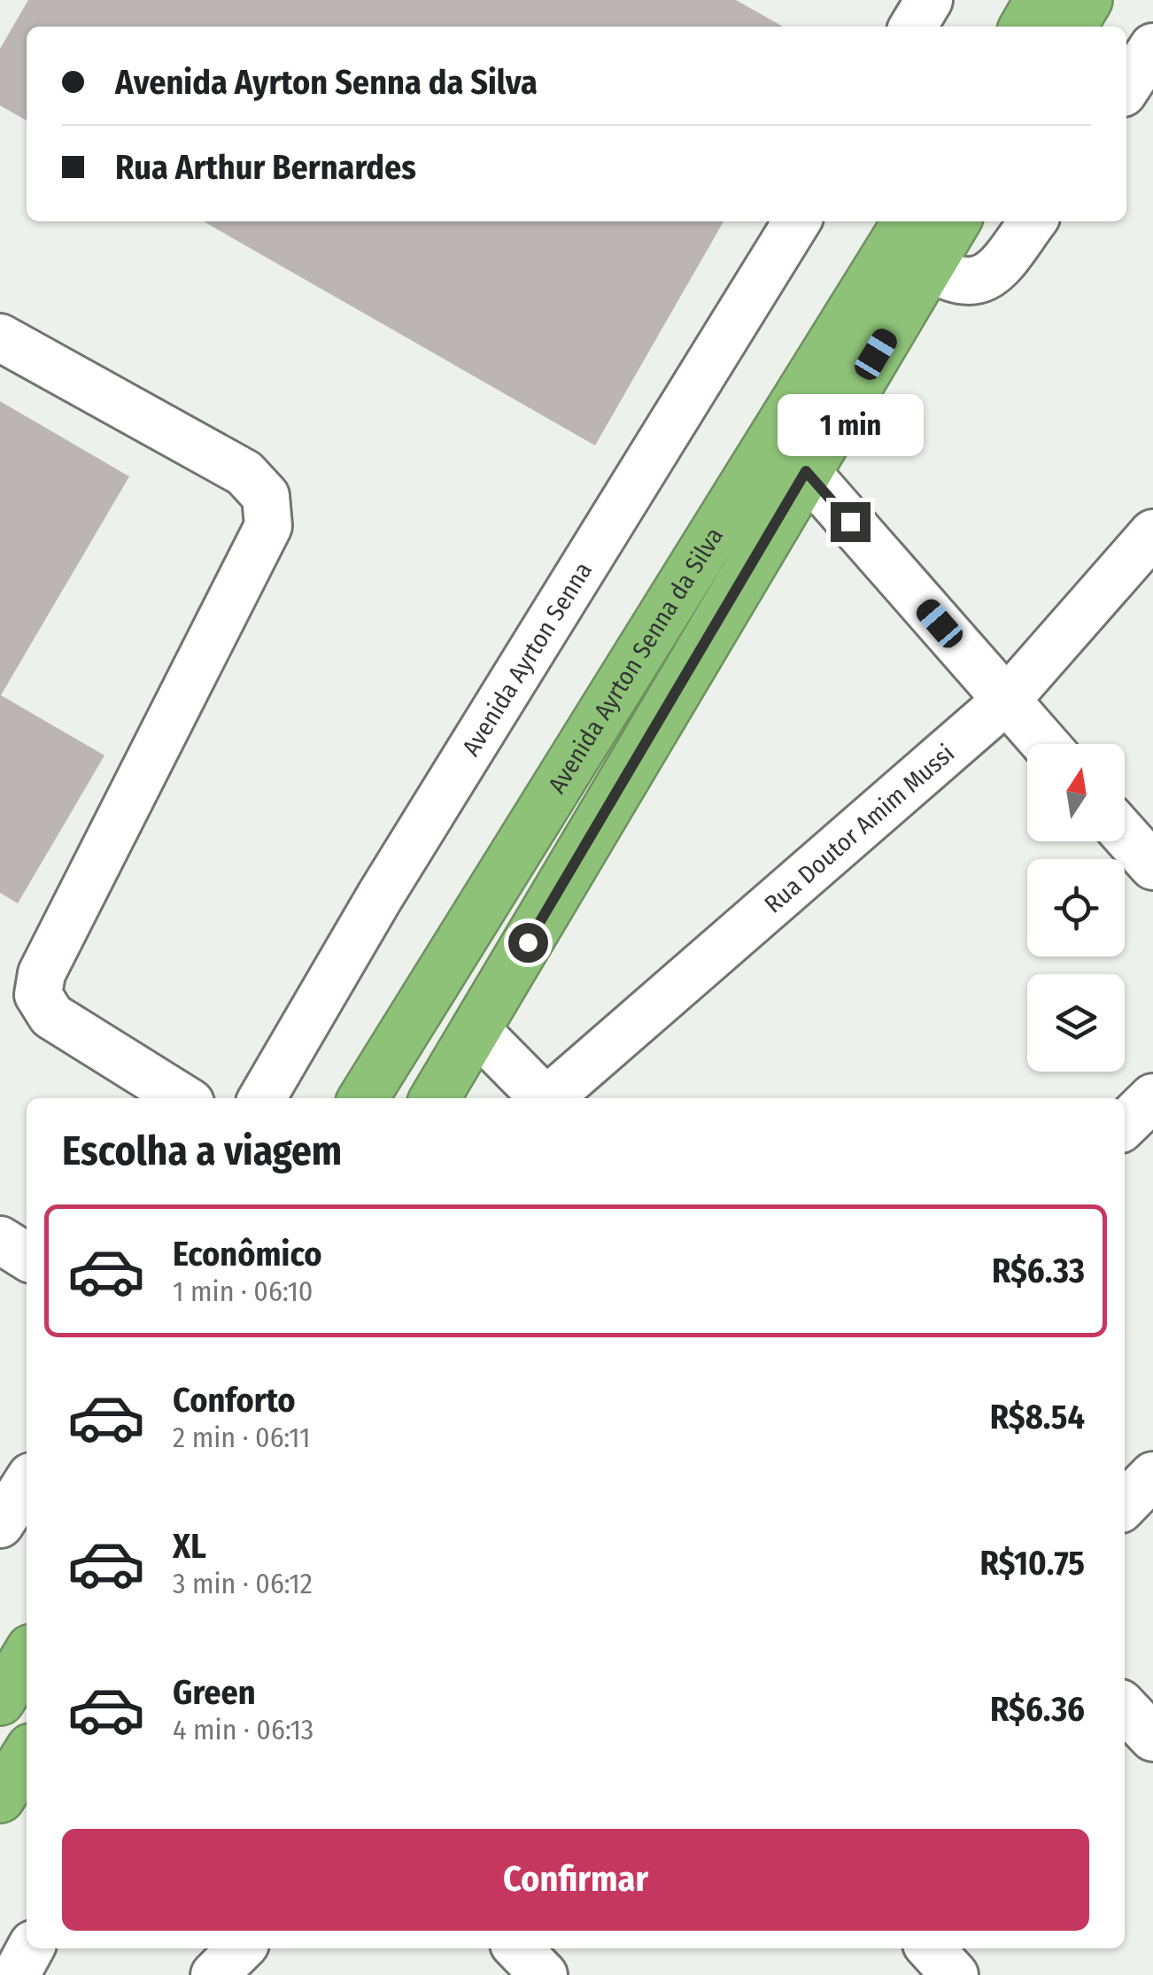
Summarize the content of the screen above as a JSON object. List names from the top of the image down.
{
  "streets": {
    "highway": ["Avenida Ayrton Senna da Silva"],
    "street": ["Avenida Ayrton Senna", "Rua Doutor Amim Mussi"]
  },
  "north": "top",
  "page": {
    "banner": ["Avenida Ayrton Senna da Silva", "Rua Arthur Bernardes"],
    "bubble": "1 min",
    "heading": "Escolha a viagem",
    "list": [
      {
        "name": "Econômico",
        "note": "1 min · 06:10",
        "value": "R$6.33"
      },
      {
        "name": "Conforto",
        "note": "2 min · 06:11",
        "value": "R$8.54"
      },
      {
        "name": "XL",
        "note": "3 min · 06:12",
        "value": "R$10.75"
      },
      {
        "name": "Green",
        "note": "4 min · 06:13",
        "value": "R$6.36"
      }
    ],
    "buttons": "Confirmar"
  }
}
